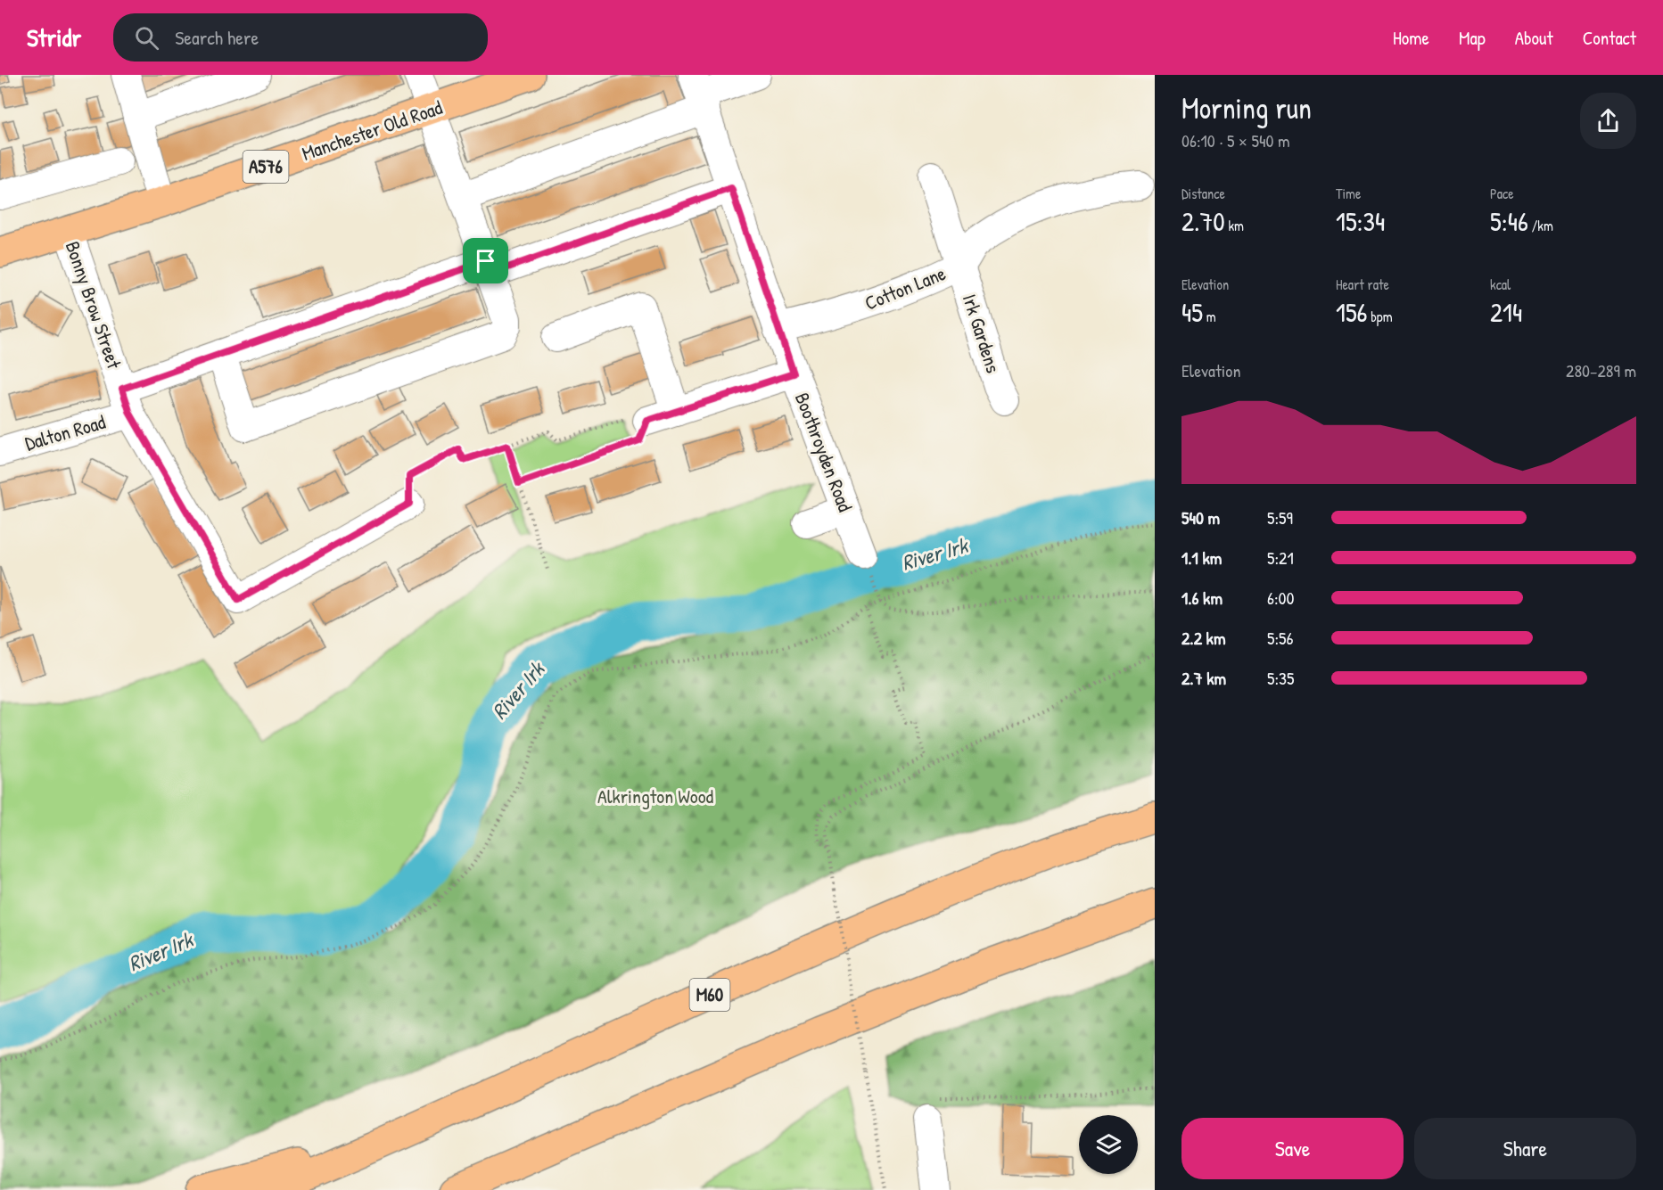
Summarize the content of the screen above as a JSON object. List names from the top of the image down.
{
  "streets": {
    "main road": ["Manchester Old Road", "A576", "M60"],
    "street": [
      "Cotton Lane",
      "Bonny Brow Street",
      "Irk Gardens",
      "Dalton Road",
      "Boothroyden Road"
    ]
  },
  "crossings": [
    ["Manchester Old Road", "Bonny Brow Street"],
    ["Cotton Lane", "Irk Gardens"],
    ["Cotton Lane", "Boothroyden Road"],
    ["Bonny Brow Street", "Dalton Road"],
    ["Dalton Road", "Boothroyden Road"]
  ],
  "water": ["River Irk"],
  "parks": ["Alkrington Wood"],
  "page": {
    "header": "Stridr",
    "search": "Search here",
    "nav": [
      "Home",
      "Map",
      "About",
      "Contact"
    ],
    "heading": ["Morning run", "06:10 · 5 × 540 m"],
    "stats": [
      ["Distance", "2.70 km"],
      ["Time", "15:34"],
      ["Pace", "5:46 /km"],
      ["Elevation", "45 m"],
      ["Heart rate", "156 bpm"],
      ["kcal", "214"]
    ],
    "chart": ["Elevation", "280–289 m"],
    "list": [
      {
        "name": "540 m",
        "note": "5:59"
      },
      {
        "name": "1.1 km",
        "note": "5:21"
      },
      {
        "name": "1.6 km",
        "note": "6:00"
      },
      {
        "name": "2.2 km",
        "note": "5:56"
      },
      {
        "name": "2.7 km",
        "note": "5:35"
      }
    ],
    "buttons": ["Save", "Share"]
  }
}
